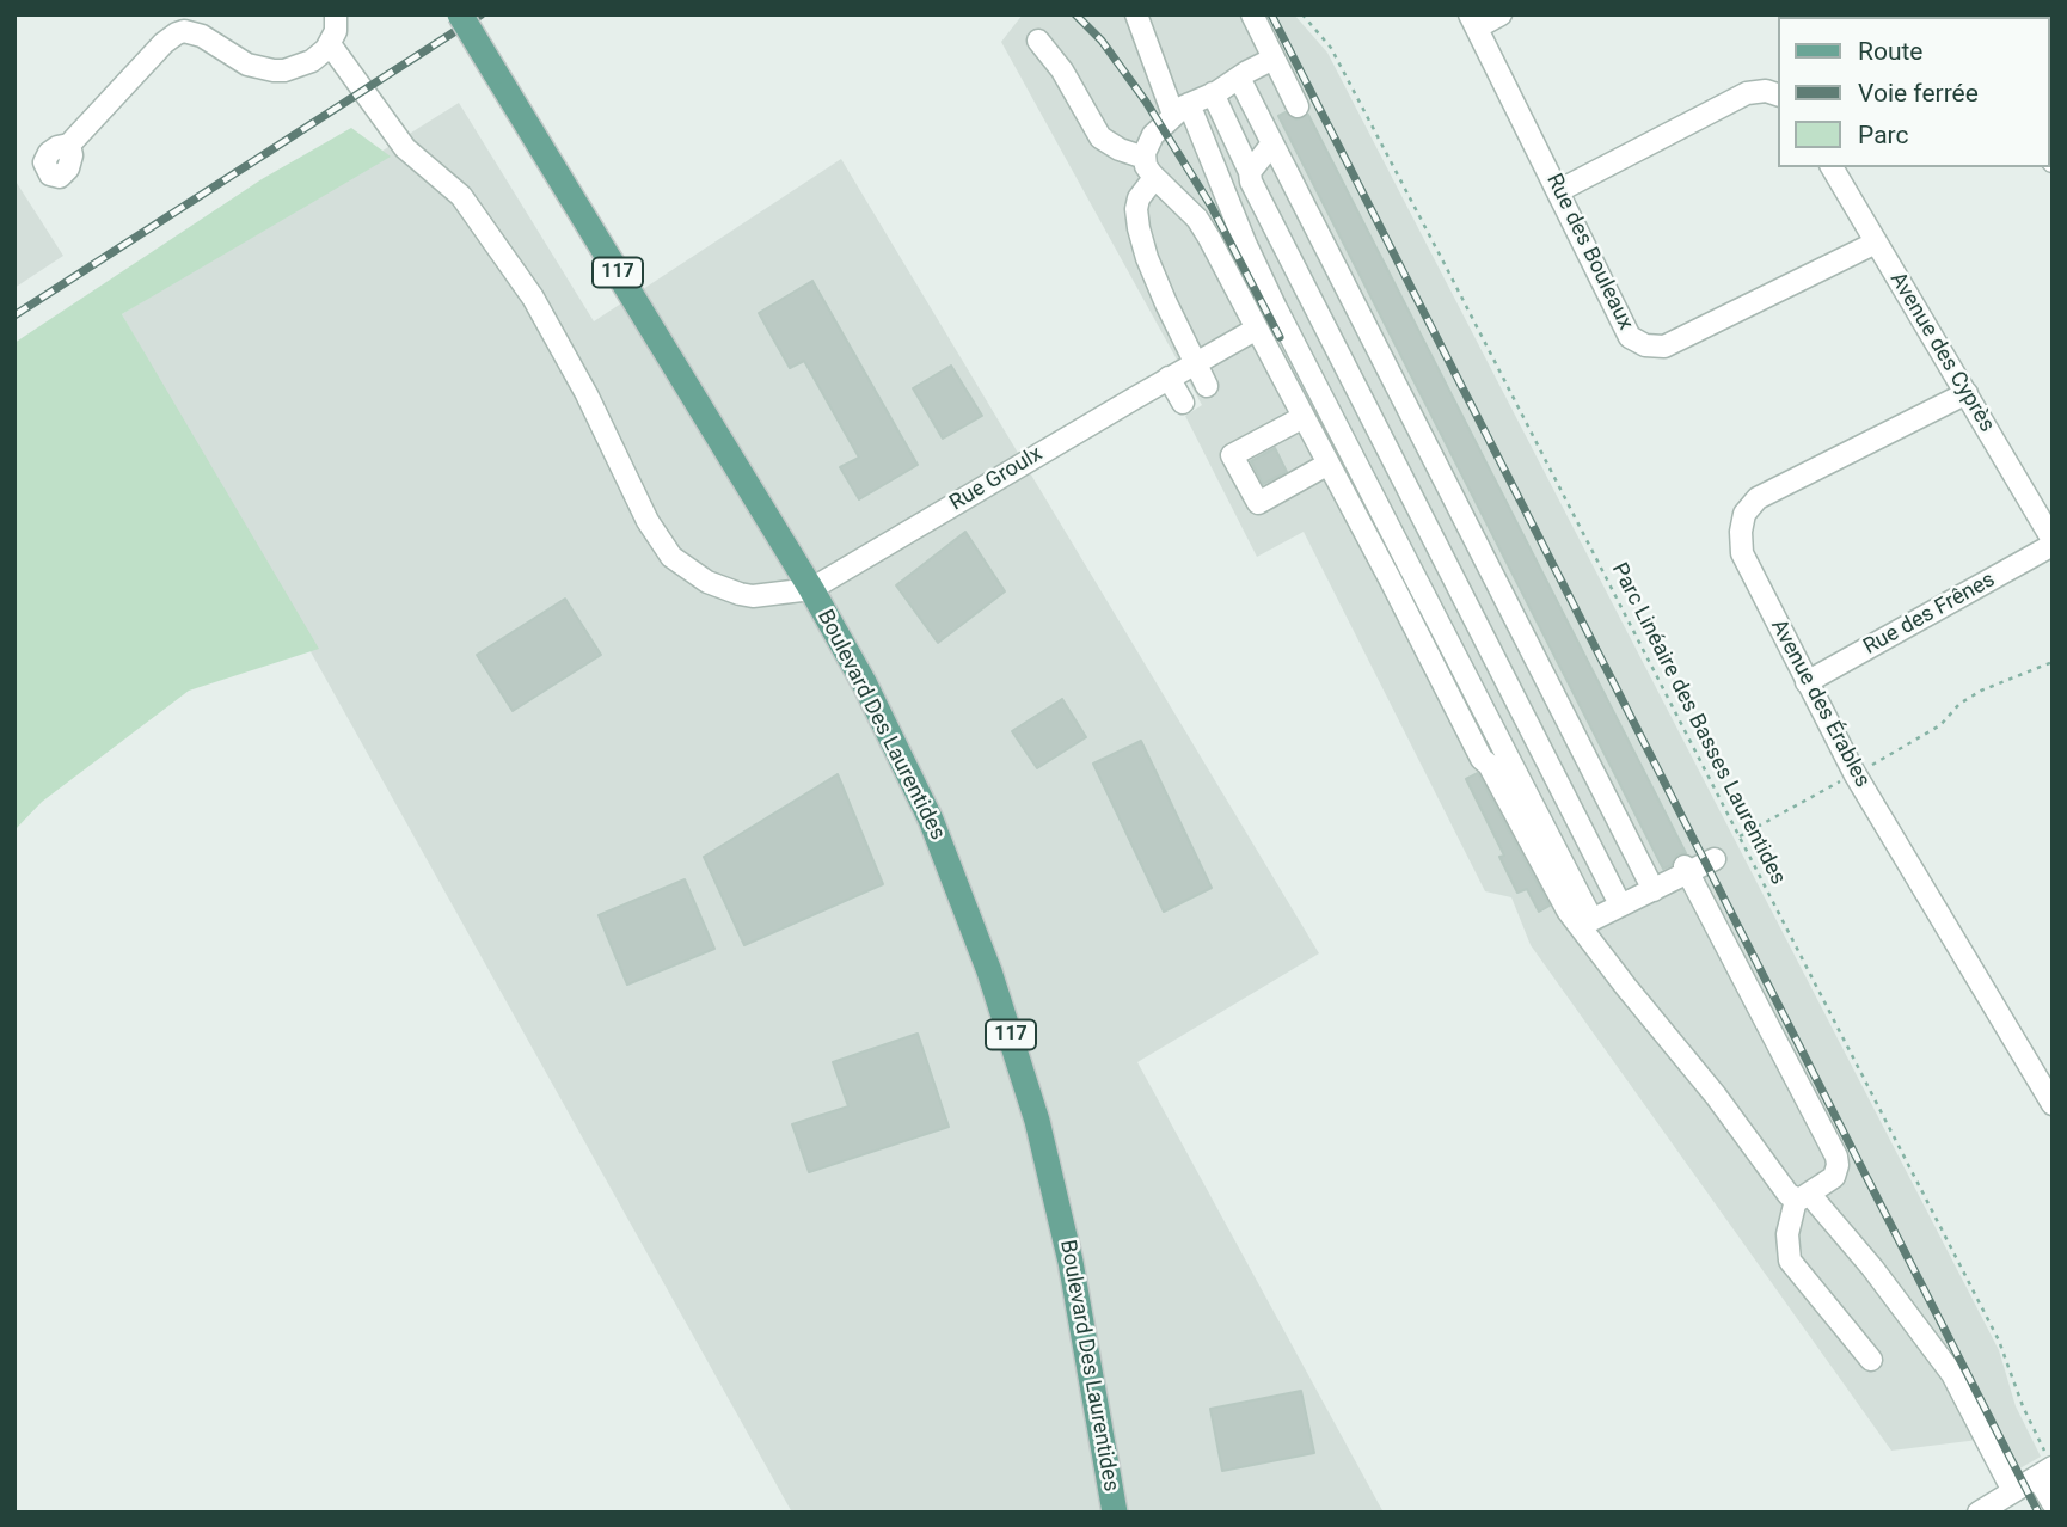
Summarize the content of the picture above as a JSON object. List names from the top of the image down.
{
  "streets": {
    "main road": ["117", "Boulevard Des Laurentides"],
    "street": [
      "Rue des Bouleaux",
      "Avenue des Cyprès",
      "Rue Groulx",
      "Rue des Frênes",
      "Avenue des Érables"
    ],
    "path": ["Parc Linéaire des Basses Laurentides"]
  },
  "crossings": [
    ["Rue des Bouleaux", "Avenue des Cyprès"],
    ["Avenue des Cyprès", "Rue des Frênes"],
    ["Avenue des Cyprès", "Avenue des Érables"],
    ["Rue Groulx", "Boulevard Des Laurentides"],
    ["Rue des Frênes", "Avenue des Érables"]
  ],
  "legend": ["Route", "Voie ferrée", "Parc"]
}
